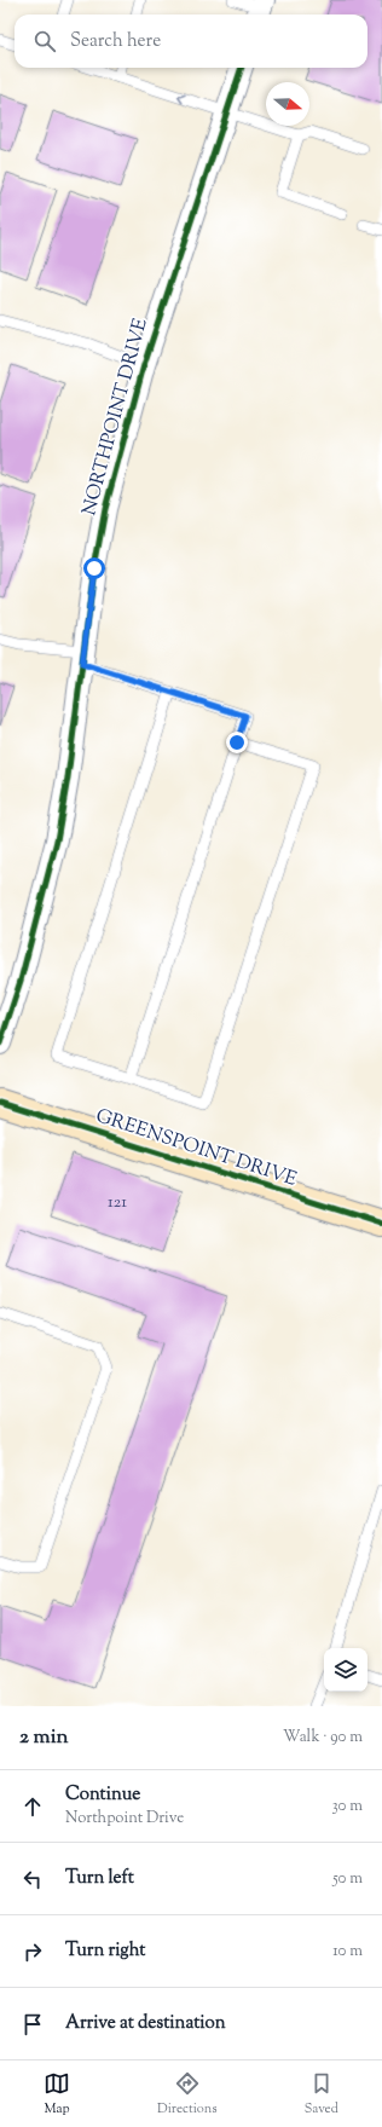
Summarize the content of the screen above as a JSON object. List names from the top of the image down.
{
  "streets": {
    "street": ["NORTHPOINT DRIVE", "GREENSPOINT DRIVE"]
  },
  "house_numbers": ["121"],
  "north": "right",
  "page": {
    "search": "Search here",
    "heading": ["2 min", "Walk · 90 m"],
    "list": [
      ["Continue", "Northpoint Drive", "30 m"],
      ["Turn left", "50 m"],
      ["Turn right", "10 m"],
      "Arrive at destination"
    ],
    "nav": ["Map", "Directions", "Saved"]
  }
}
